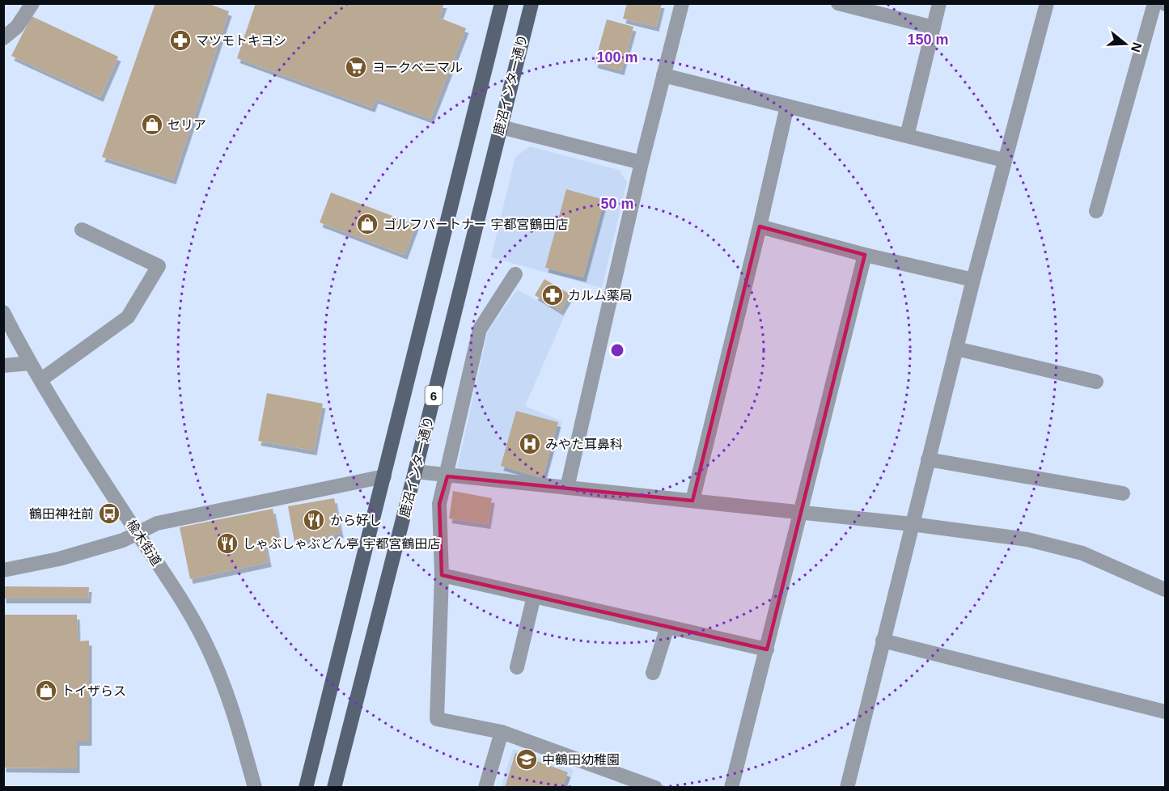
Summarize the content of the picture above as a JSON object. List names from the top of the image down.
{
  "streets": {
    "main road": ["鹿沼インター通り", "6"],
    "street": ["楡木街道"]
  },
  "places": {
    "pharmacy": ["マツモトキヨシ", "カルム薬局"],
    "supermarket": ["ヨークベニマル"],
    "shop": ["セリア", "ゴルフパートナー 宇都宮鶴田店", "トイザらス"],
    "hospital": ["みやた耳鼻科"],
    "bus stop": ["鶴田神社前"],
    "restaurant": ["から好し", "しゃぶしゃぶどん亭 宇都宮鶴田店"],
    "school or university": ["中鶴田幼稚園"]
  },
  "north": "right",
  "rings": ["150 m", "100 m", "50 m"]
}
